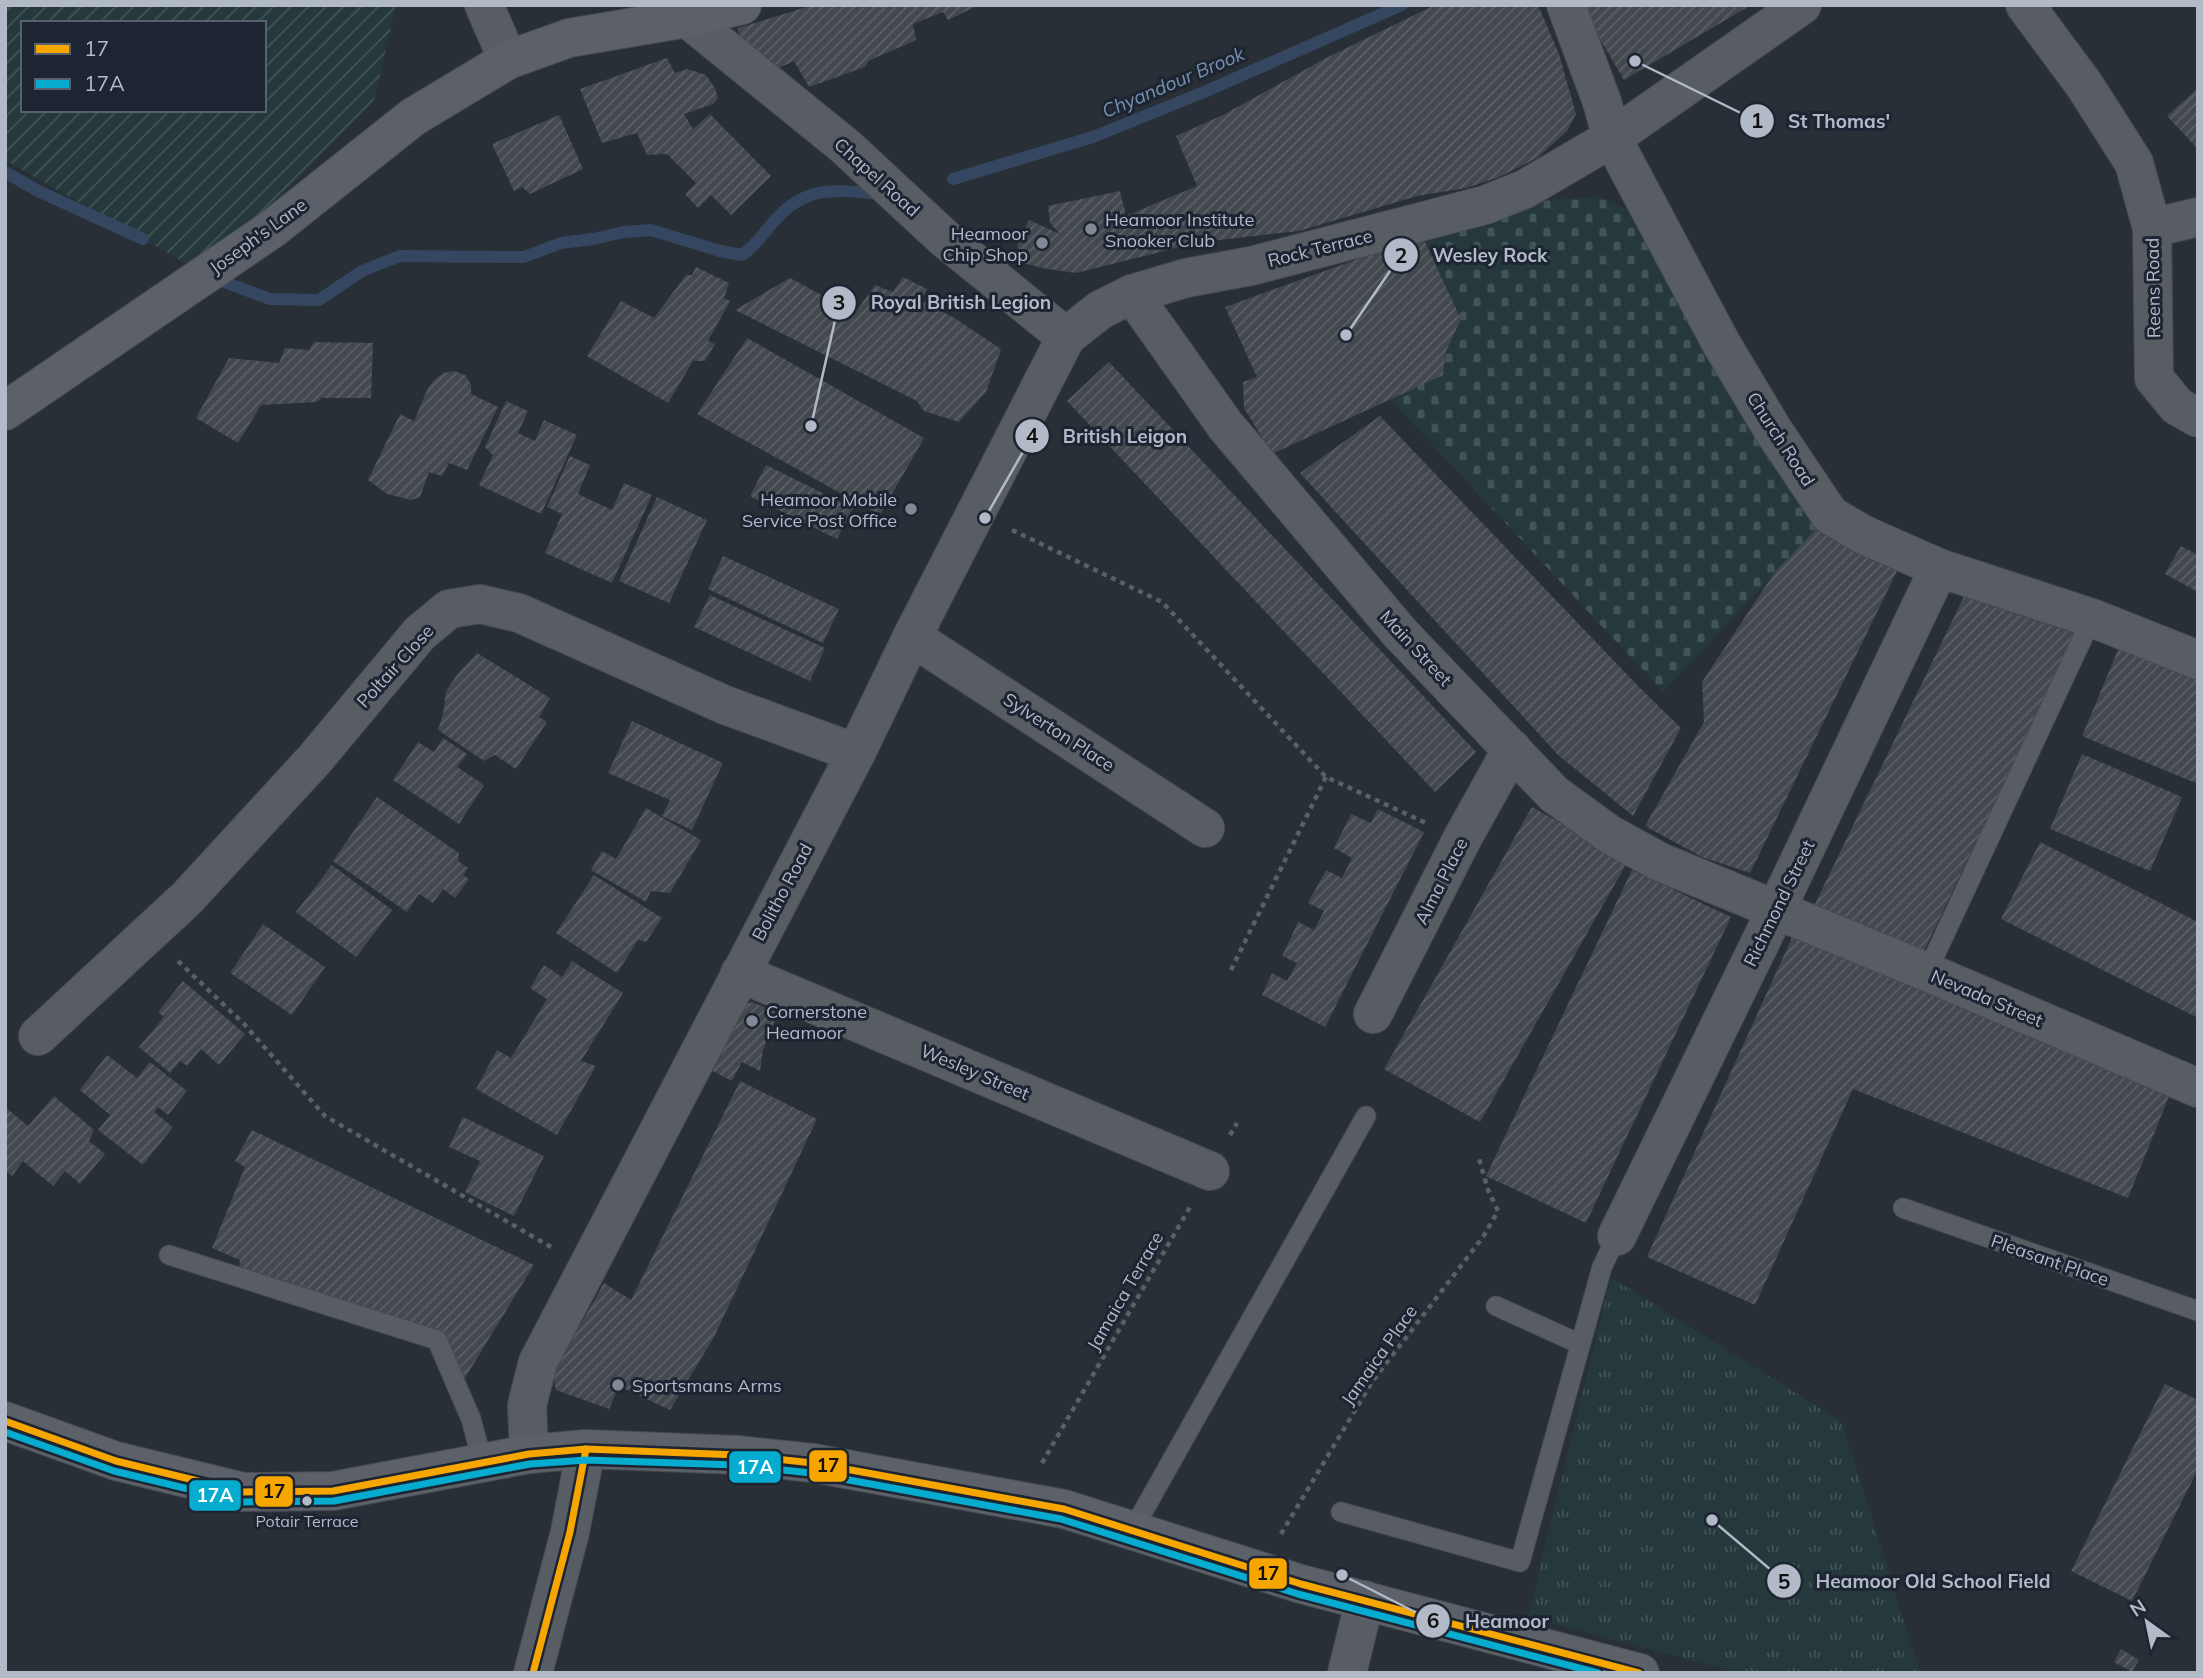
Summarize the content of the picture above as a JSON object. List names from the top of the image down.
{
  "streets": {
    "main road": ["Joseph's Lane"],
    "street": [
      "Chapel Road",
      "Rock Terrace",
      "Reens Road",
      "Church Road",
      "Main Street",
      "Poltair Close",
      "Sylverton Place",
      "Alma Place",
      "Bolitho Road",
      "Richmond Street",
      "Nevada Street",
      "Wesley Street"
    ],
    "lane": ["Pleasant Place"],
    "path": ["Jamaica Terrace", "Jamaica Place"]
  },
  "crossings": [
    ["Chapel Road", "Joseph's Lane"],
    ["Chapel Road", "Rock Terrace"],
    ["Chapel Road", "Bolitho Road"],
    ["Rock Terrace", "Church Road"],
    ["Rock Terrace", "Main Street"],
    ["Rock Terrace", "Bolitho Road"],
    ["Church Road", "Richmond Street"],
    ["Main Street", "Alma Place"],
    ["Main Street", "Richmond Street"],
    ["Main Street", "Nevada Street"],
    ["Poltair Close", "Bolitho Road"],
    ["Sylverton Place", "Bolitho Road"],
    ["Bolitho Road", "Wesley Street"],
    ["Richmond Street", "Nevada Street"],
    ["Wesley Street", "Jamaica Terrace"]
  ],
  "water": ["Chyandour Brook"],
  "places": [
    "St Thomas'",
    "Heamoor Institute Snooker Club",
    "Heamoor Chip Shop",
    "Wesley Rock",
    "Royal British Legion",
    "Heamoor Mobile Service Post Office",
    "British Leigon",
    "Cornerstone Heamoor",
    "Sportsmans Arms",
    "Potair Terrace",
    "Heamoor Old School Field",
    "Heamoor"
  ],
  "lines": ["transit line 17", "transit line 17A"],
  "legend": ["17", "17A"],
  "north": "top left"
}
